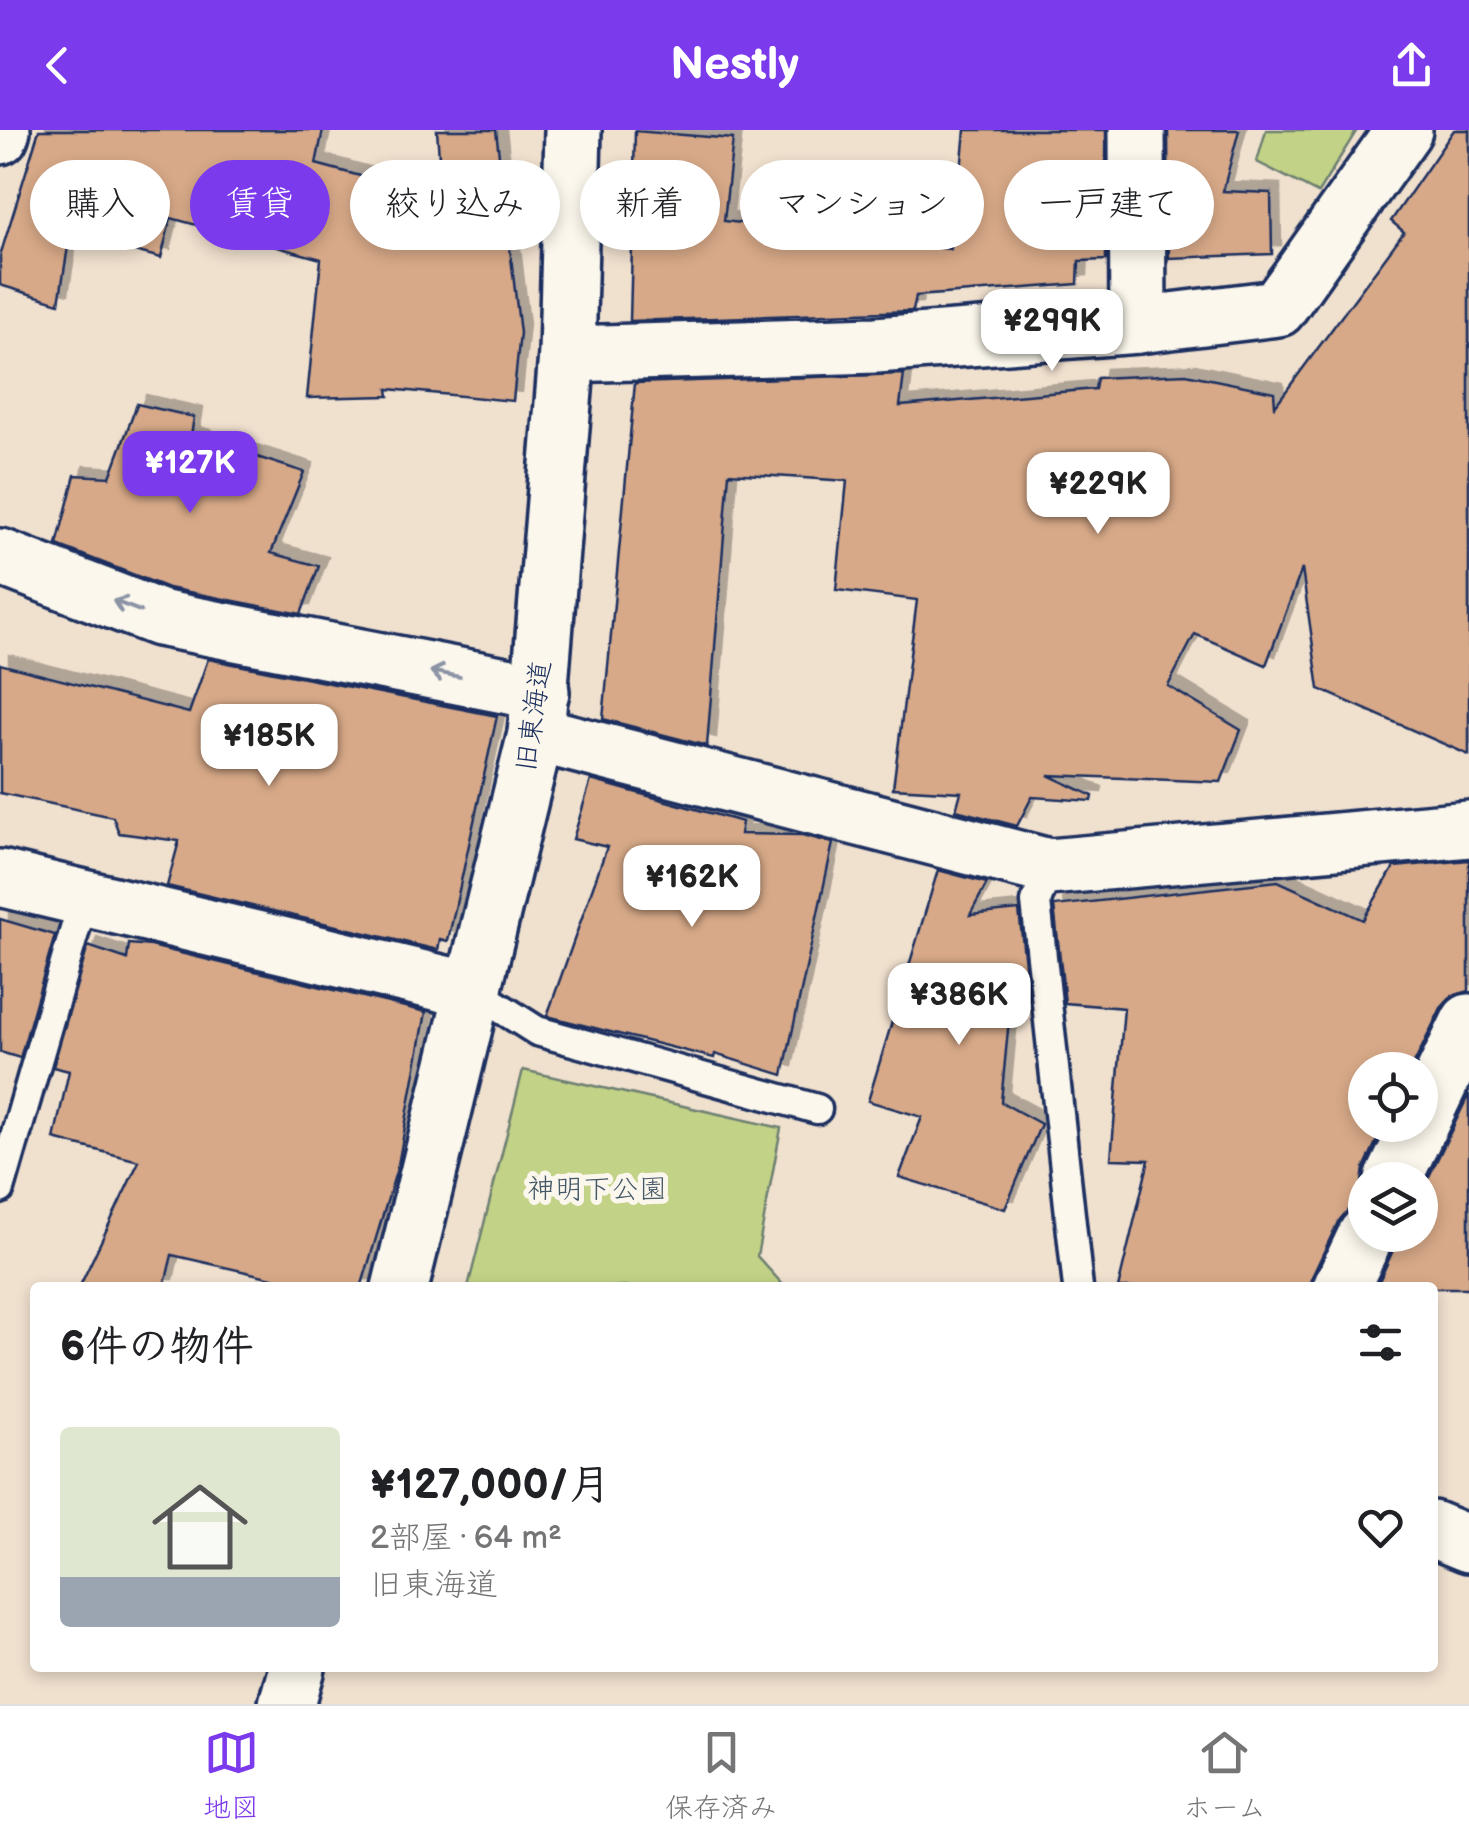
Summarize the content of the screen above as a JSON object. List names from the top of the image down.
{
  "streets": {
    "street": ["旧東海道"]
  },
  "parks": ["神明下公園"],
  "page": {
    "header": "Nestly",
    "chip": [
      "購入",
      "賃貸",
      "絞り込み",
      "新着",
      "マンション",
      "一戸建て"
    ],
    "price": [
      "¥299K",
      "¥127K",
      "¥229K",
      "¥185K",
      "¥162K",
      "¥386K"
    ],
    "heading": "6件の物件",
    "list": [
      {
        "name": "¥127,000/月",
        "note": "2部屋 · 64 m² · 旧東海道"
      }
    ],
    "tabs": ["地図", "保存済み", "ホーム"]
  }
}
